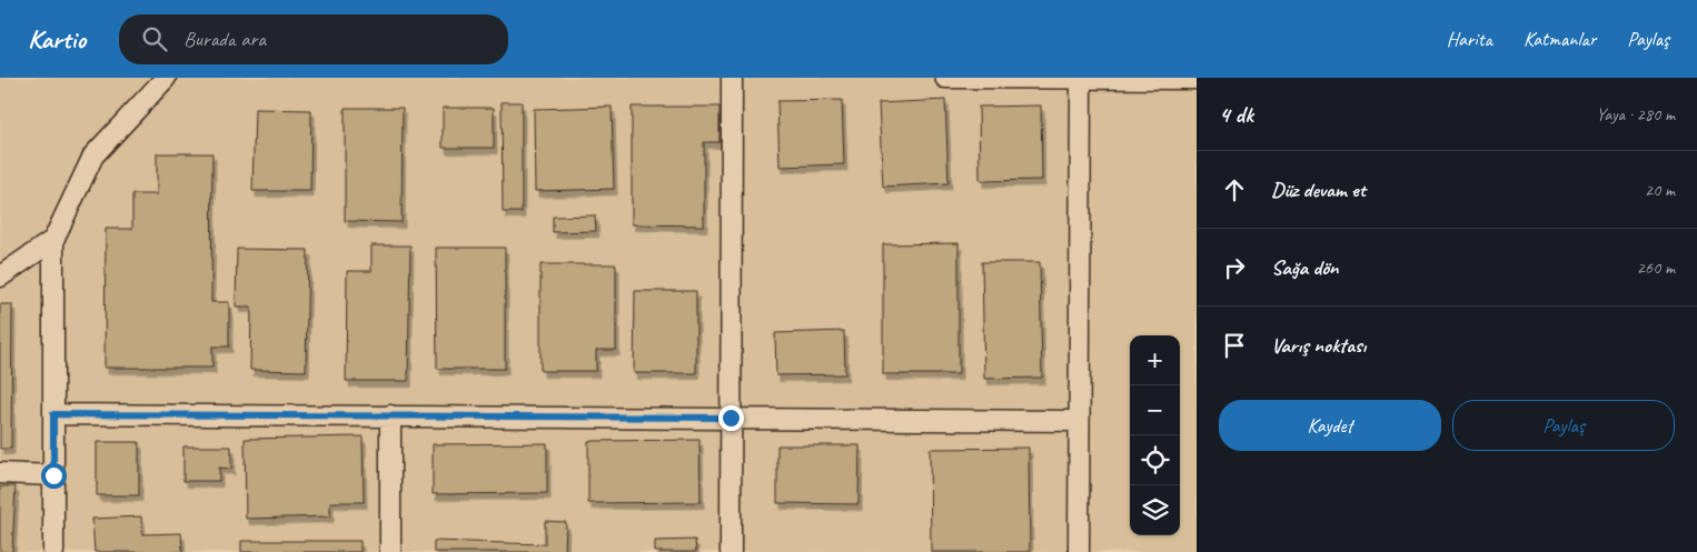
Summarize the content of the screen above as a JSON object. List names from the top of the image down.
{
  "page": {
    "header": "Kartio",
    "search": "Burada ara",
    "nav": ["Harita", "Katmanlar", "Paylaş"],
    "heading": ["4 dk", "Yaya · 280 m"],
    "list": [
      ["Düz devam et", "20 m"],
      ["Sağa dön", "260 m"],
      "Varış noktası"
    ],
    "map_buttons": ["+", "−"],
    "buttons": ["Kaydet", "Paylaş"]
  }
}
